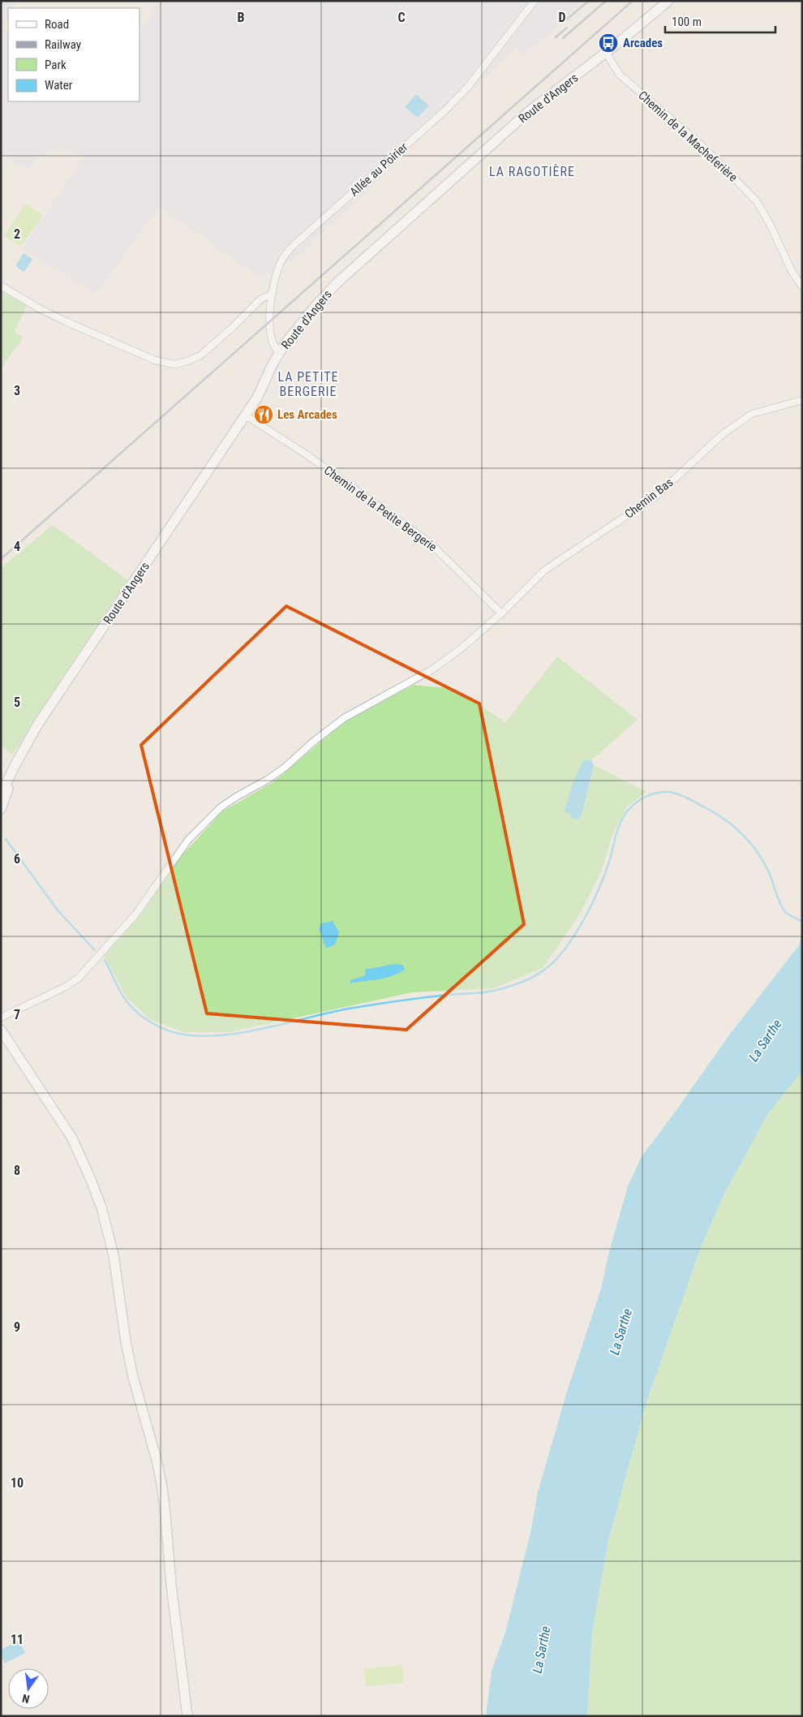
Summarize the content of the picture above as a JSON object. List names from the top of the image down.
{
  "streets": {
    "street": [
      "Route d'Angers",
      "Chemin de la Macheferière",
      "Allée au Poirier",
      "Chemin Bas",
      "Chemin de la Petite Bergerie"
    ]
  },
  "crossings": [
    ["Route d'Angers", "Chemin de la Macheferière"],
    ["Route d'Angers", "Allée au Poirier"],
    ["Route d'Angers", "Chemin de la Petite Bergerie"],
    ["Chemin Bas", "Chemin de la Petite Bergerie"]
  ],
  "districts": ["LA RAGOTIÈRE", "LA PETITE BERGERIE"],
  "water": ["La Sarthe"],
  "places": {
    "bus stop": ["Arcades"],
    "restaurant": ["Les Arcades"]
  },
  "legend": [
    "Road",
    "Railway",
    "Park",
    "Water"
  ],
  "scale_bar": "100 m",
  "north": "bottom",
  "grid": {
    "columns": ["B", "C", "D"],
    "rows": [
      "2",
      "3",
      "4",
      "5",
      "6",
      "7",
      "8",
      "9",
      "10",
      "11"
    ]
  }
}
